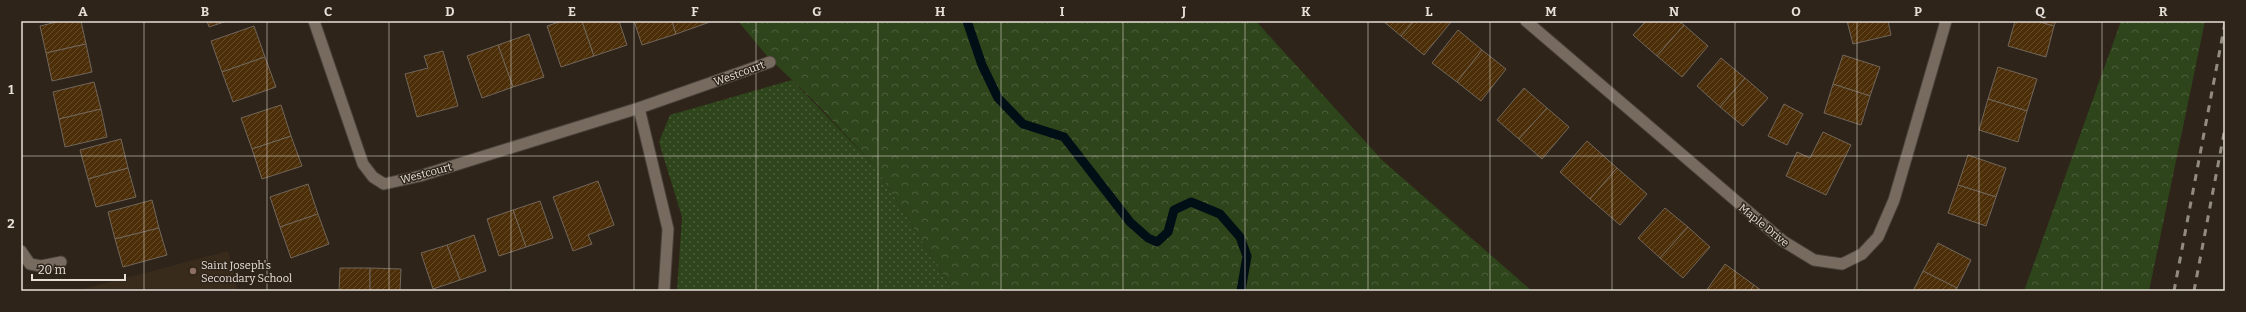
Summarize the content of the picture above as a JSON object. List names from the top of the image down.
{
  "streets": {
    "street": ["Westcourt", "Maple Drive"]
  },
  "places": ["Saint Joseph's Secondary School"],
  "scale_bar": "20 m",
  "grid": {
    "columns": [
      "A",
      "B",
      "C",
      "D",
      "E",
      "F",
      "G",
      "H",
      "I",
      "J",
      "K",
      "L",
      "M",
      "N",
      "O",
      "P",
      "Q",
      "R"
    ],
    "rows": ["1", "2"]
  }
}
